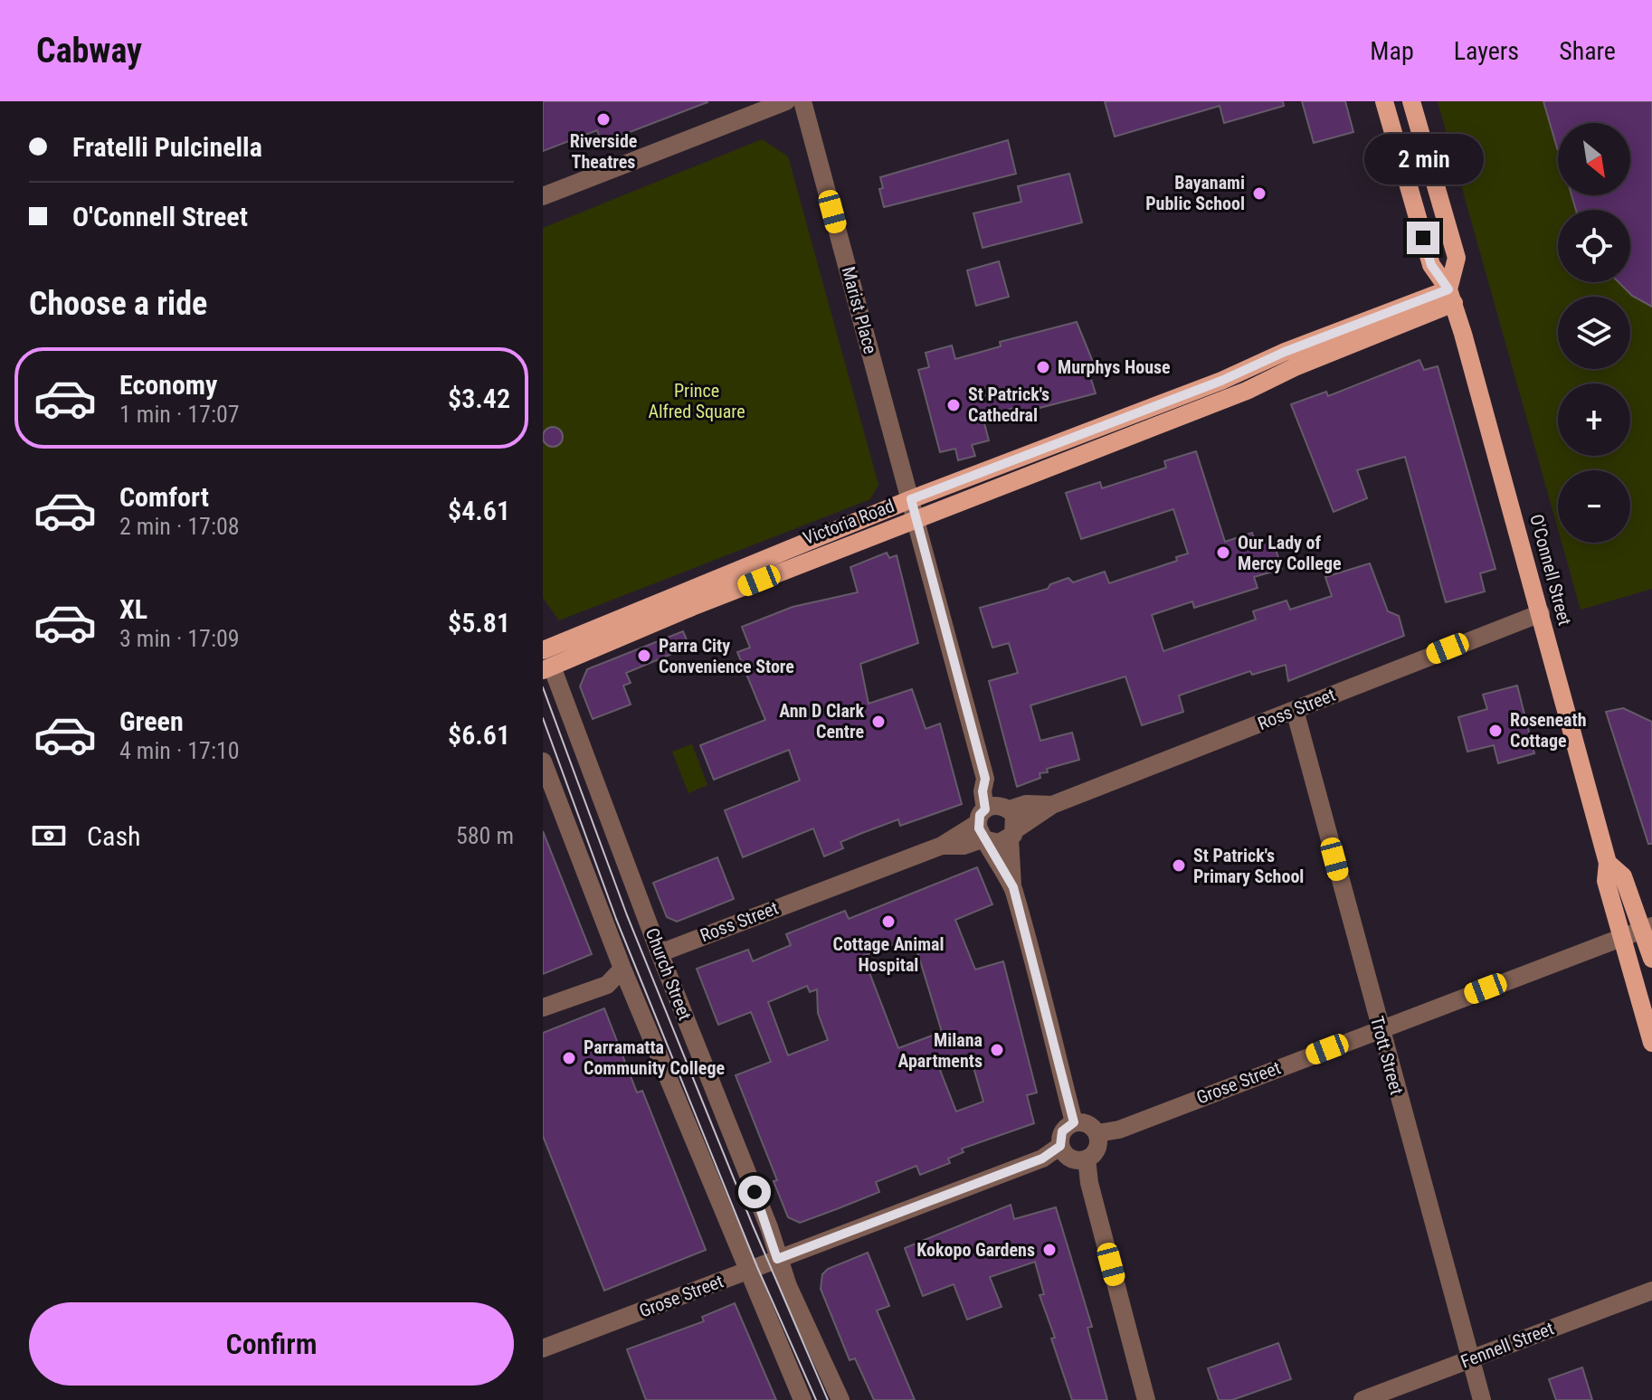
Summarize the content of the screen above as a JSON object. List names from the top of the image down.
{
  "streets": {
    "main road": ["Victoria Road", "O'Connell Street"],
    "street": [
      "Marist Place",
      "Ross Street",
      "Church Street",
      "Trott Street",
      "Grose Street",
      "Fennell Street"
    ]
  },
  "crossings": [
    ["Marist Place", "Victoria Road"],
    ["Marist Place", "Ross Street"],
    ["Victoria Road", "O'Connell Street"],
    ["Victoria Road", "Church Street"],
    ["O'Connell Street", "Ross Street"],
    ["O'Connell Street", "Grose Street"],
    ["Ross Street", "Church Street"],
    ["Ross Street", "Trott Street"],
    ["Church Street", "Grose Street"],
    ["Trott Street", "Grose Street"],
    ["Trott Street", "Fennell Street"]
  ],
  "parks": ["Prince Alfred Square"],
  "places": [
    "Riverside Theatres",
    "Bayanami Public School",
    "Murphys House",
    "St Patrick's Cathedral",
    "Our Lady of Mercy College",
    "Parra City Convenience Store",
    "Ann D Clark Centre",
    "Roseneath Cottage",
    "St Patrick's Primary School",
    "Cottage Animal Hospital",
    "Milana Apartments",
    "Parramatta Community College",
    "Kokopo Gardens"
  ],
  "north": "bottom right",
  "page": {
    "header": "Cabway",
    "nav": ["Map", "Layers", "Share"],
    "banner": ["Fratelli Pulcinella", "O'Connell Street"],
    "map_buttons": ["+", "−"],
    "bubble": "2 min",
    "heading": "Choose a ride",
    "list": [
      {
        "name": "Economy",
        "note": "1 min · 17:07",
        "value": "$3.42"
      },
      {
        "name": "Comfort",
        "note": "2 min · 17:08",
        "value": "$4.61"
      },
      {
        "name": "XL",
        "note": "3 min · 17:09",
        "value": "$5.81"
      },
      {
        "name": "Green",
        "note": "4 min · 17:10",
        "value": "$6.61"
      }
    ],
    "pay": ["Cash", "580 m"],
    "buttons": "Confirm"
  }
}
